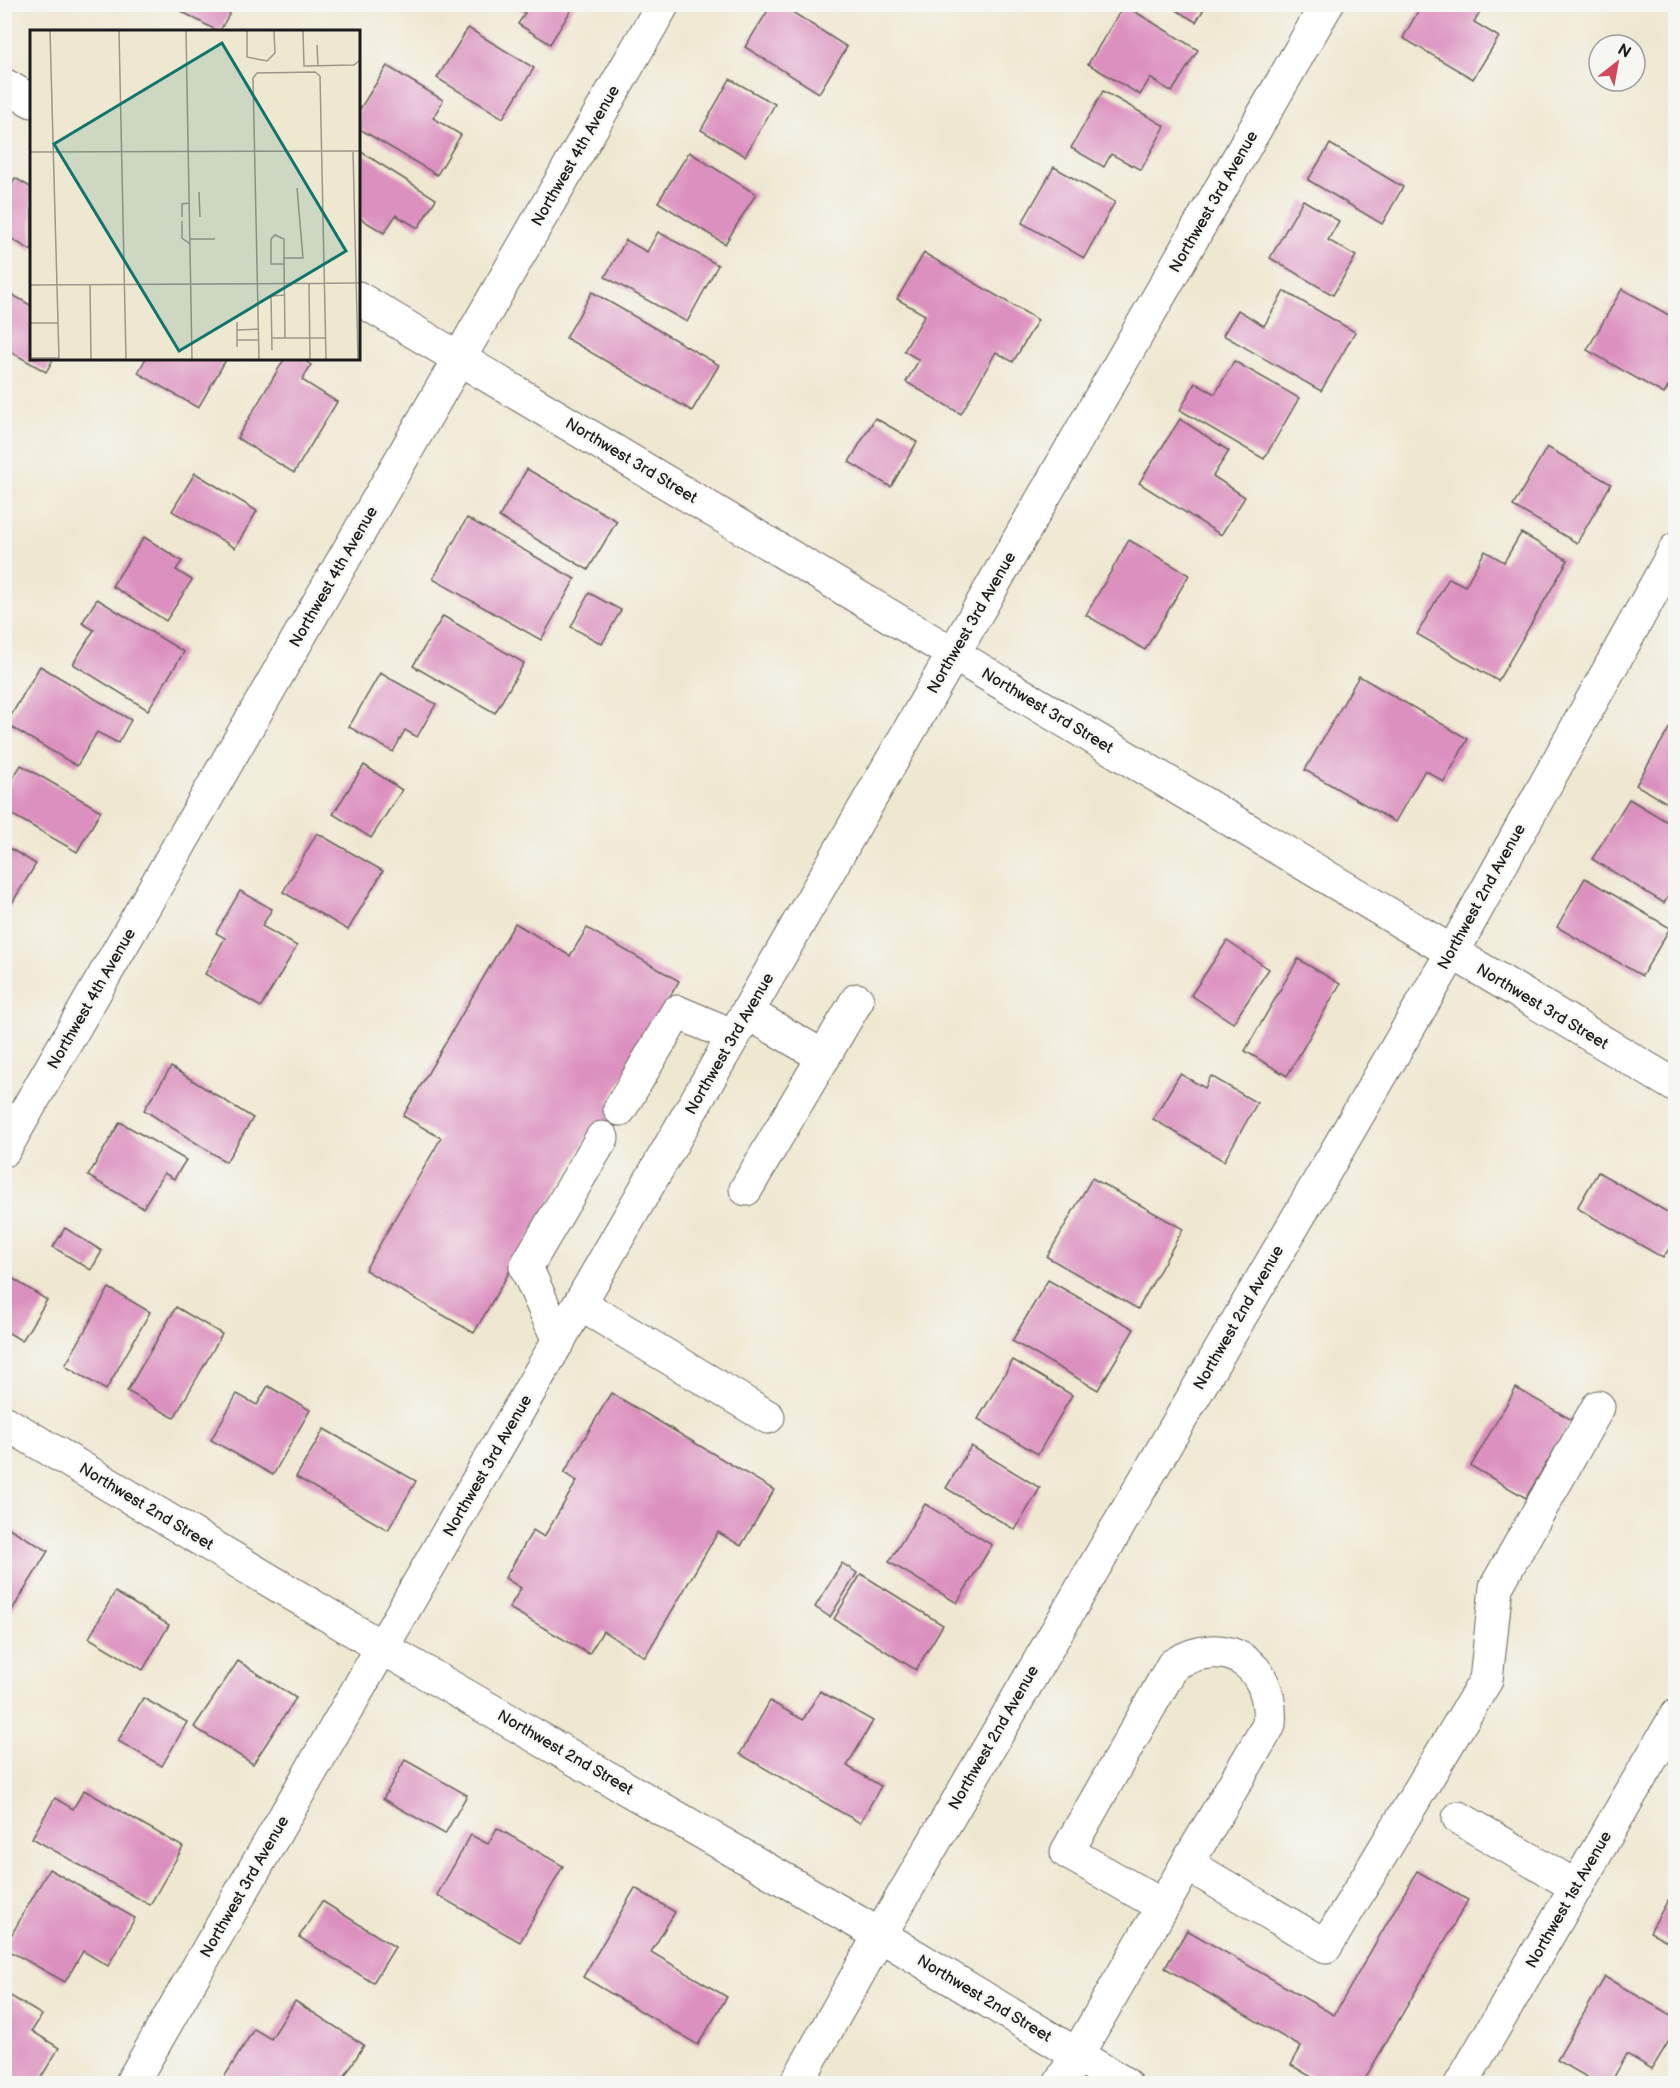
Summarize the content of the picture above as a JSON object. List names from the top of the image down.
{
  "streets": {
    "street": [
      "Northwest 4th Avenue",
      "Northwest 3rd Avenue",
      "Northwest 3rd Street",
      "Northwest 2nd Avenue",
      "Northwest 2nd Street",
      "Northwest 1st Avenue"
    ]
  },
  "crossings": [
    ["Northwest 4th Avenue", "Northwest 3rd Street"],
    ["Northwest 3rd Avenue", "Northwest 3rd Street"],
    ["Northwest 3rd Avenue", "Northwest 2nd Street"],
    ["Northwest 3rd Street", "Northwest 2nd Avenue"],
    ["Northwest 2nd Avenue", "Northwest 2nd Street"]
  ],
  "north": "top right"
}
